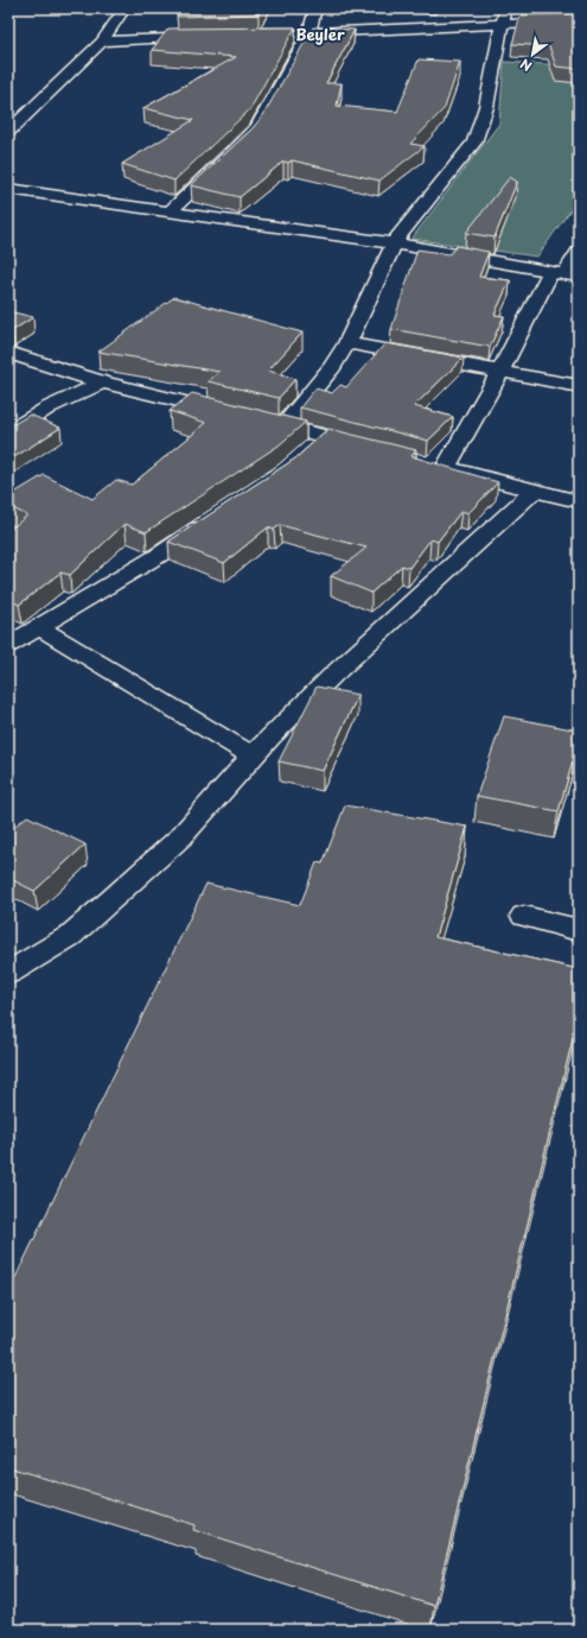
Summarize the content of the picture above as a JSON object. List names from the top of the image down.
{
  "districts": ["Beyler"],
  "north": "bottom left"
}
